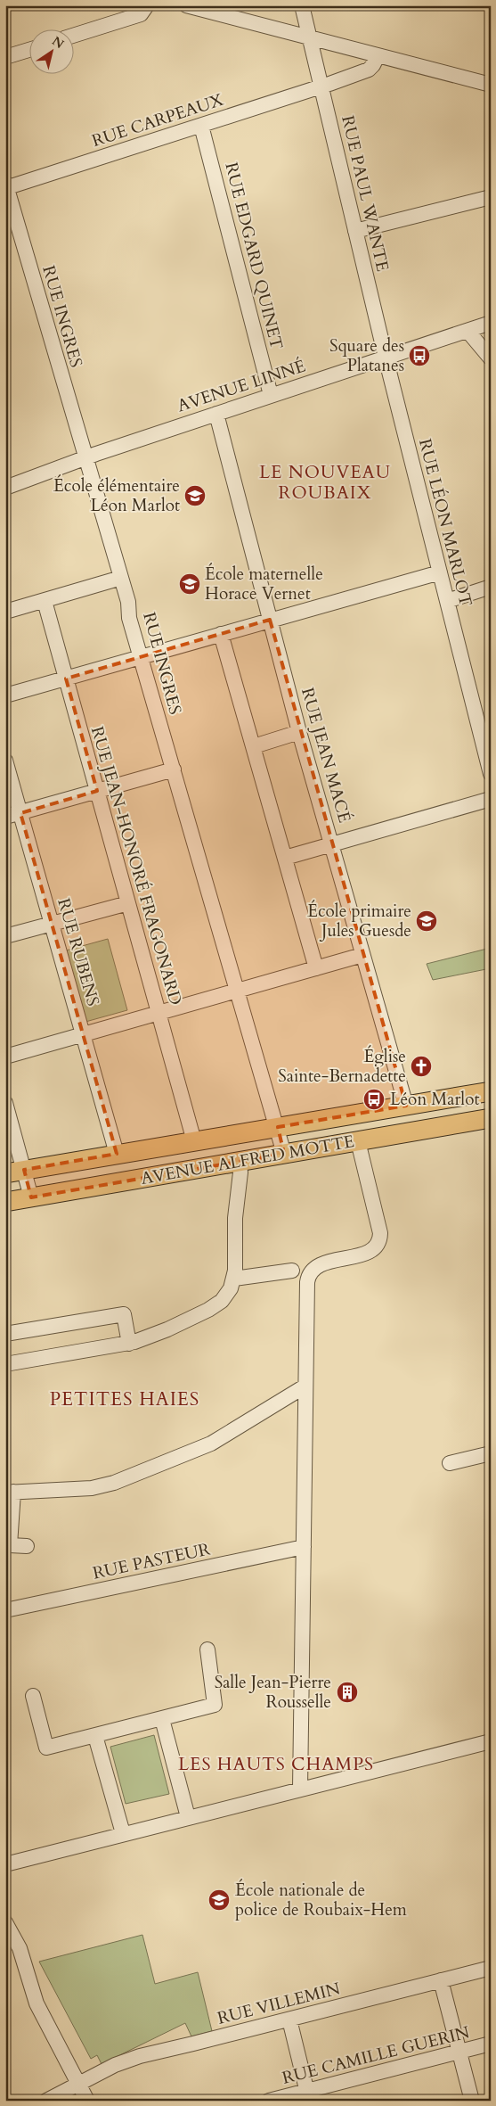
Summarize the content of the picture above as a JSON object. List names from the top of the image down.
{
  "streets": {
    "main road": ["AVENUE ALFRED MOTTE"],
    "street": [
      "RUE CARPEAUX",
      "RUE PAUL WANTE",
      "RUE EDGARD QUINET",
      "RUE INGRES",
      "AVENUE LINNÉ",
      "RUE LÉON MARLOT",
      "RUE JEAN MACÉ",
      "RUE JEAN-HONORÉ FRAGONARD",
      "RUE RUBENS",
      "RUE PASTEUR",
      "RUE VILLEMIN",
      "RUE CAMILLE GUERIN"
    ]
  },
  "crossings": [
    ["RUE CARPEAUX", "RUE PAUL WANTE"],
    ["RUE CARPEAUX", "RUE EDGARD QUINET"],
    ["RUE CARPEAUX", "RUE INGRES"],
    ["RUE PAUL WANTE", "AVENUE LINNÉ"],
    ["RUE PAUL WANTE", "RUE LÉON MARLOT"],
    ["RUE EDGARD QUINET", "AVENUE LINNÉ"],
    ["RUE INGRES", "AVENUE LINNÉ"],
    ["RUE INGRES", "AVENUE ALFRED MOTTE"],
    ["AVENUE LINNÉ", "RUE LÉON MARLOT"],
    ["AVENUE LINNÉ", "RUE JEAN MACÉ"],
    ["RUE JEAN MACÉ", "AVENUE ALFRED MOTTE"],
    ["RUE JEAN-HONORÉ FRAGONARD", "AVENUE ALFRED MOTTE"],
    ["RUE RUBENS", "AVENUE ALFRED MOTTE"]
  ],
  "districts": ["LE NOUVEAU ROUBAIX", "PETITES HAIES", "LES HAUTS CHAMPS"],
  "places": {
    "bus stop": ["Square des Platanes", "Léon Marlot"],
    "school or university": [
      "École élémentaire Léon Marlot",
      "École maternelle Horace Vernet",
      "École primaire Jules Guesde",
      "École nationale de police de Roubaix-Hem"
    ],
    "church": ["Église Sainte-Bernadette"],
    "building": ["Salle Jean-Pierre Rousselle"]
  },
  "north": "top right"
}
